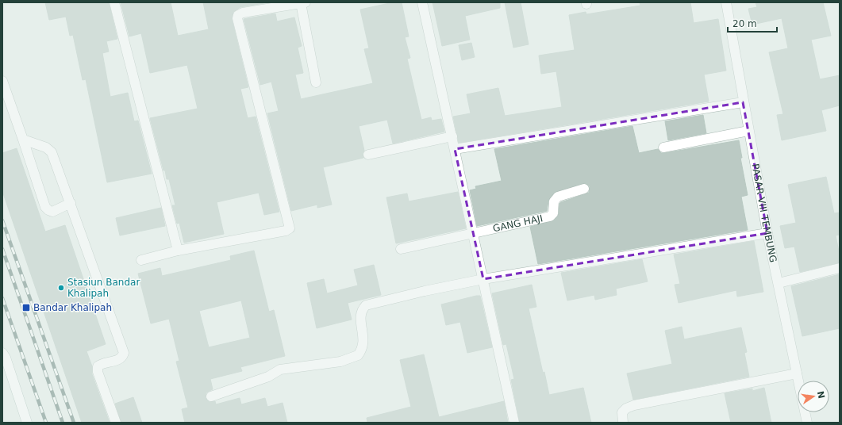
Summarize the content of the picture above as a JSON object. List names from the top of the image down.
{
  "streets": {
    "street": ["PASAR VIII TEMBUNG", "GANG HAJI"]
  },
  "places": {
    "other": ["Stasiun Bandar Khalipah"],
    "transit": ["Bandar Khalipah"]
  },
  "scale_bar": "20 m",
  "north": "right"
}
